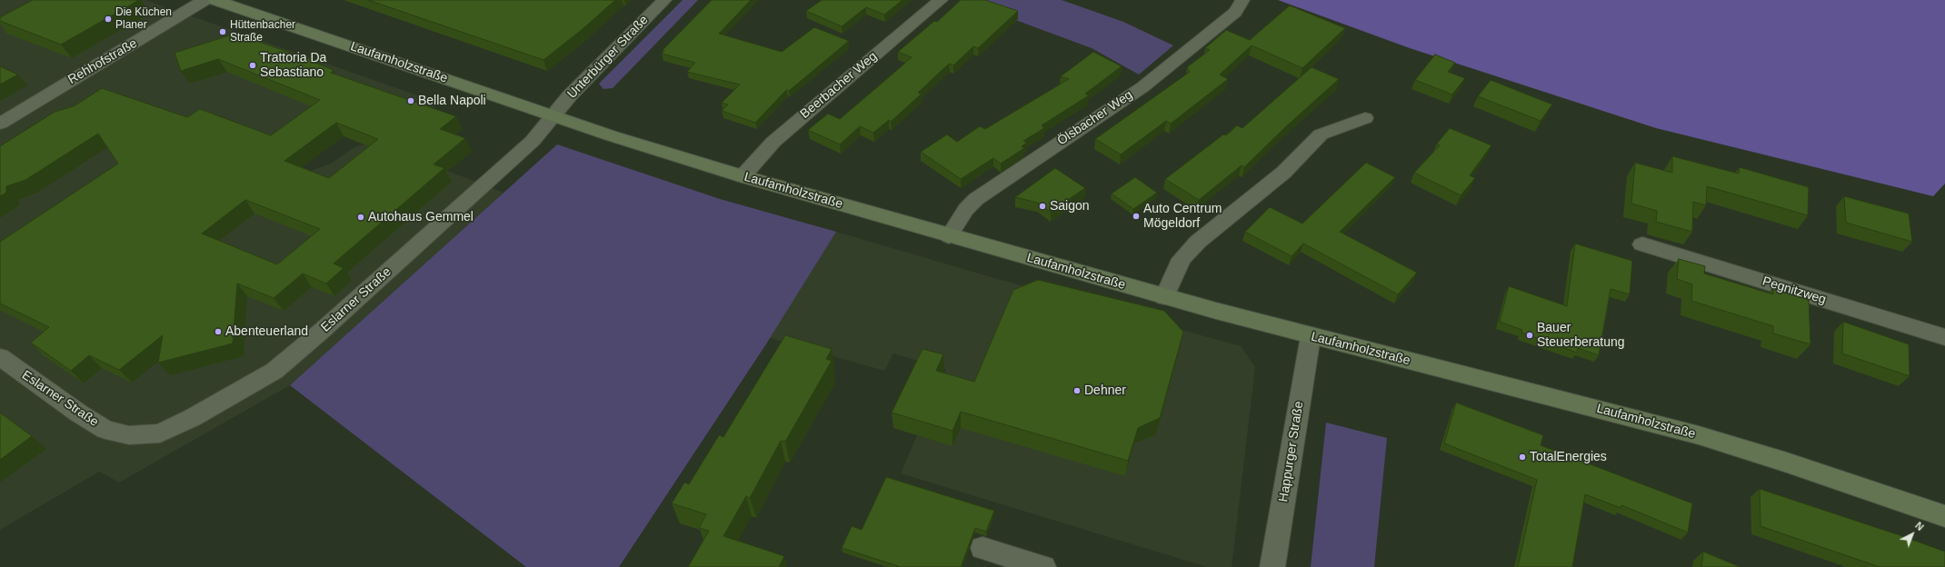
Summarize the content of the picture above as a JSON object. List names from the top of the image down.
{
  "streets": {
    "main road": ["Laufamholzstraße"],
    "street": [
      "Unterbürger Straße",
      "Rehhofstraße",
      "Beerbacher Weg",
      "Ölsbacher Weg",
      "Pegnitzweg",
      "Eslarner Straße",
      "Happurger Straße"
    ]
  },
  "crossings": [
    ["Unterbürger Straße", "Laufamholzstraße"],
    ["Unterbürger Straße", "Eslarner Straße"],
    ["Laufamholzstraße", "Beerbacher Weg"],
    ["Laufamholzstraße", "Ölsbacher Weg"],
    ["Laufamholzstraße", "Eslarner Straße"],
    ["Laufamholzstraße", "Happurger Straße"]
  ],
  "places": [
    "Die Küchen Planer",
    "Hüttenbacher Straße",
    "Trattoria Da Sebastiano",
    "Bella Napoli",
    "Saigon",
    "Auto Centrum Mögeldorf",
    "Autohaus Gemmel",
    "Abenteuerland",
    "Bauer Steuerberatung",
    "Dehner",
    "TotalEnergies"
  ],
  "north": "top right"
}
